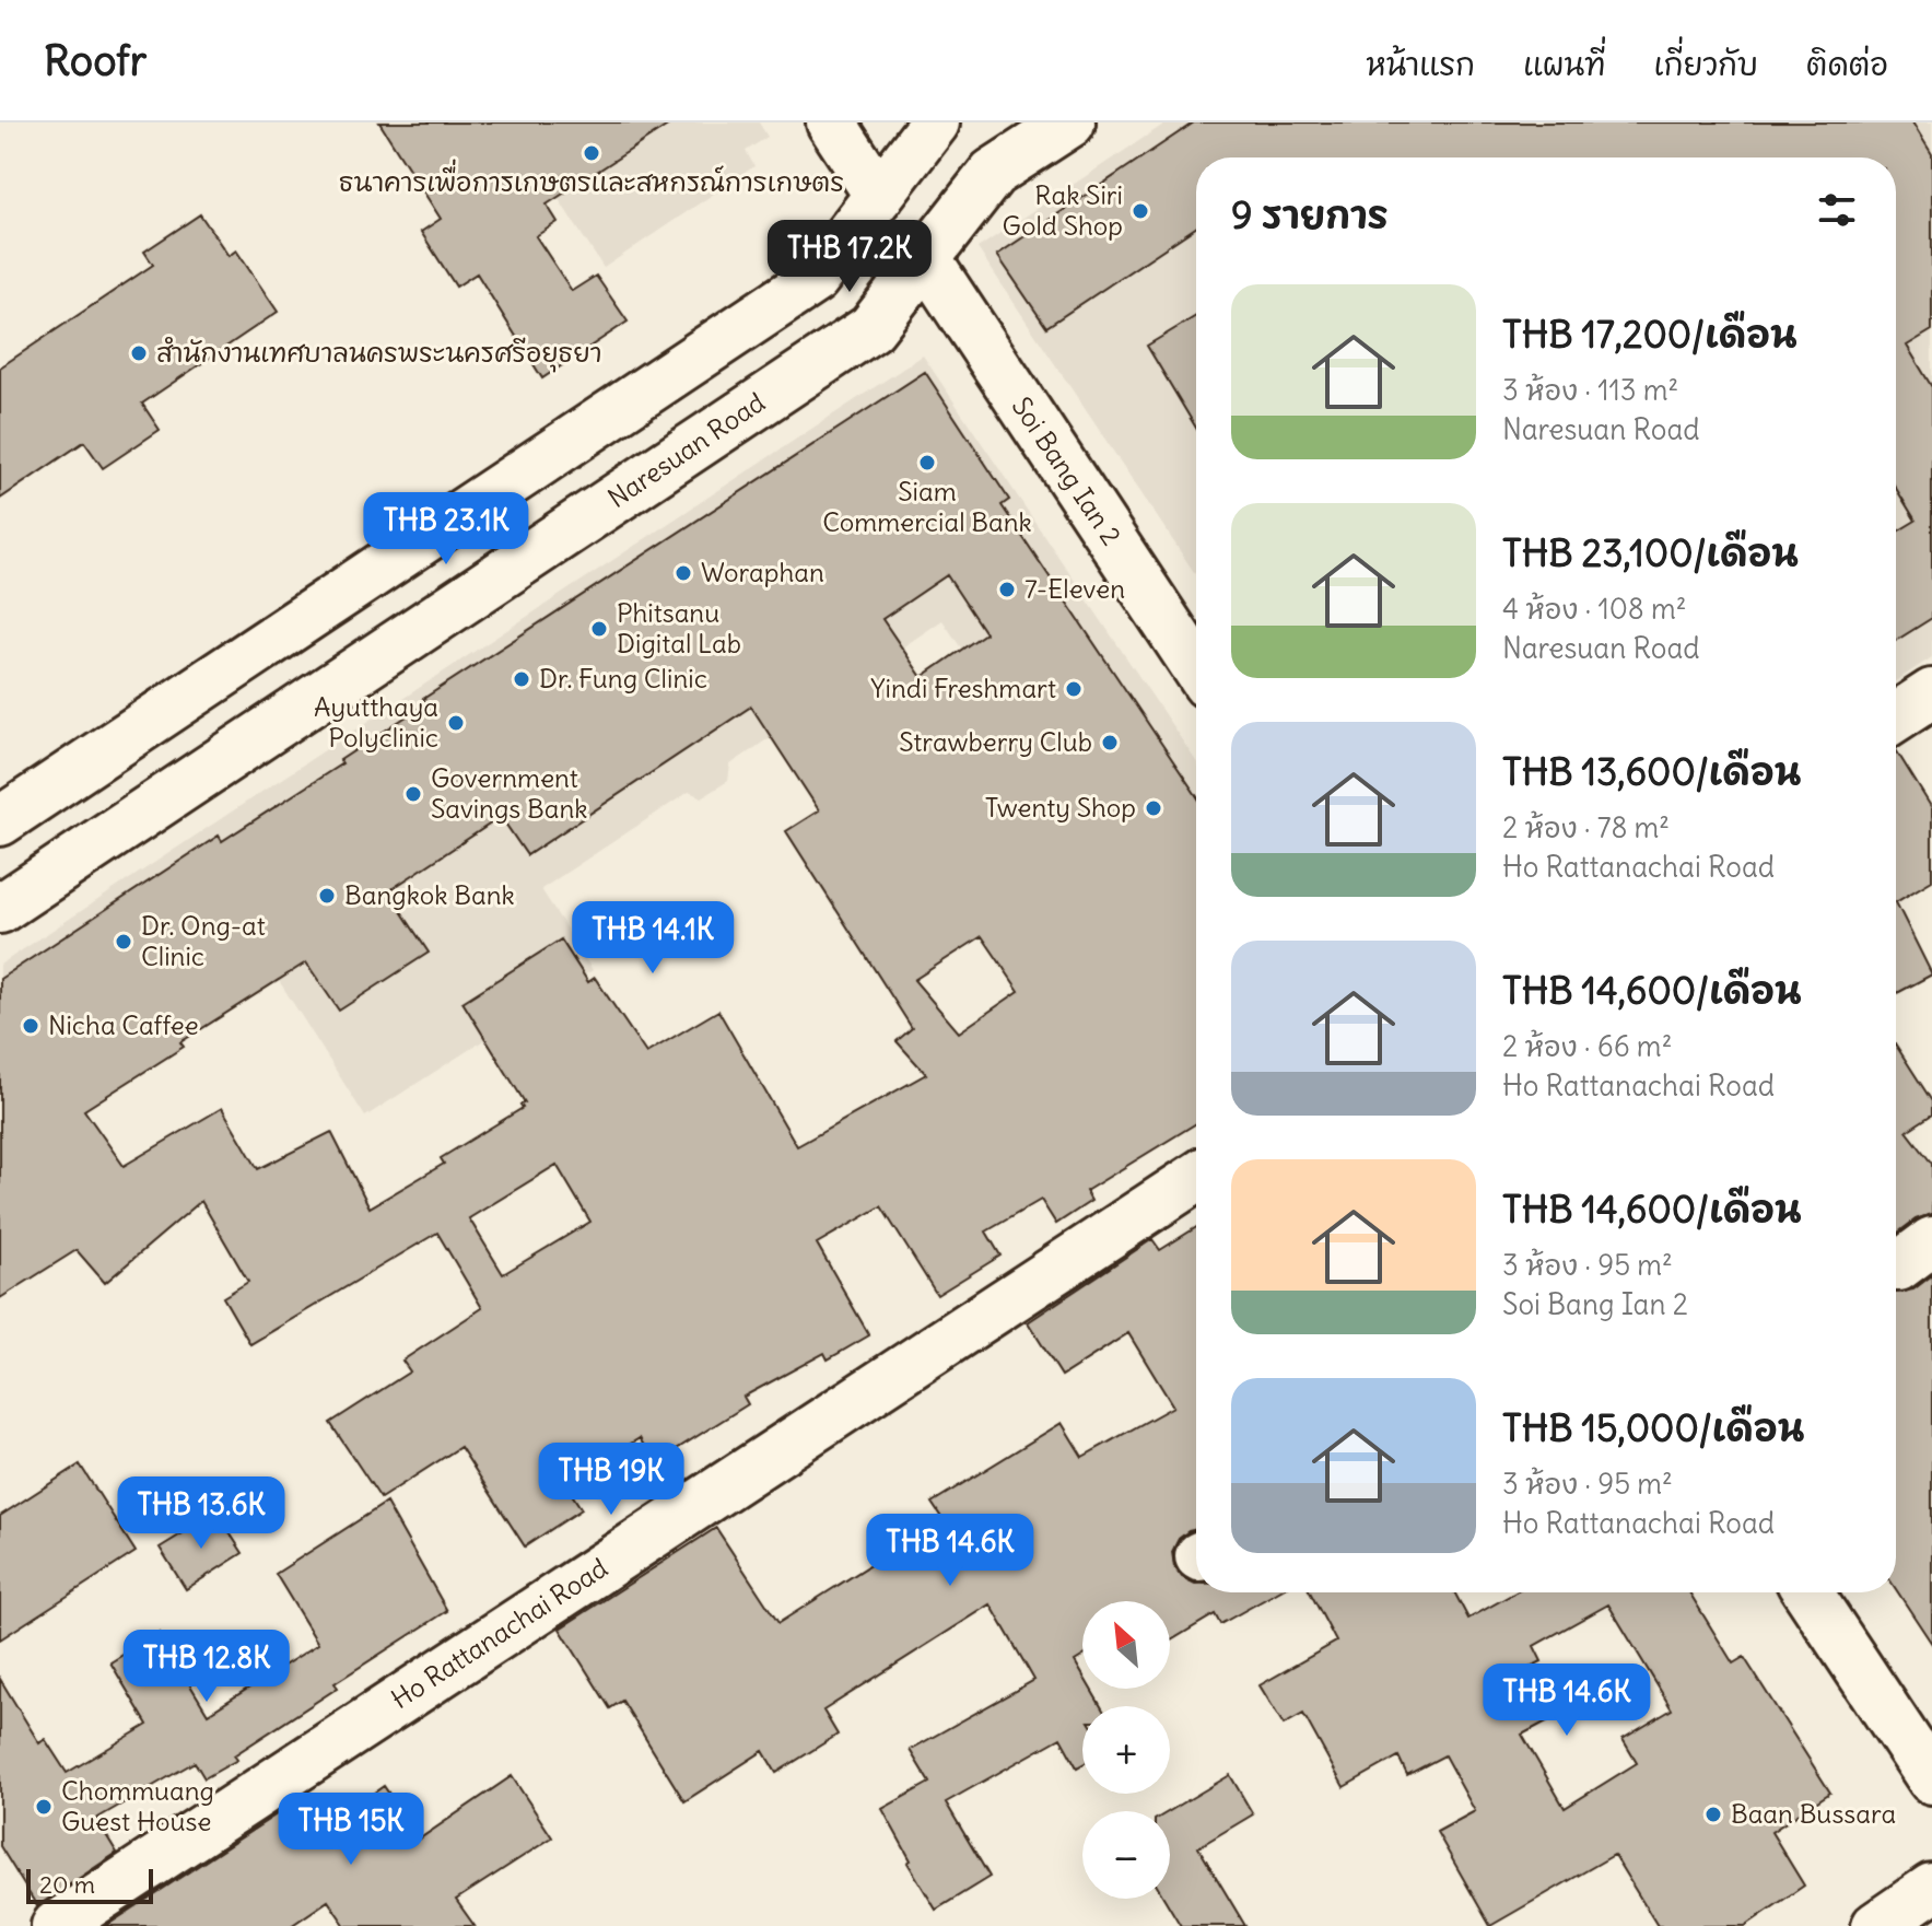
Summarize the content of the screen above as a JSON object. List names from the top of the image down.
{
  "streets": {
    "street": ["Naresuan Road", "Soi Bang Ian 2", "Ho Rattanachai Road"]
  },
  "crossings": [
    ["Naresuan Road", "Soi Bang Ian 2"]
  ],
  "places": [
    "ธนาคารเพื่อการเกษตรและสหกรณ์การเกษตร",
    "Rak Siri Gold Shop",
    "สำนักงานเทศบาลนครพระนครศรีอยุธยา",
    "Siam Commercial Bank",
    "Woraphan",
    "7-Eleven",
    "Phitsanu Digital Lab",
    "Dr. Fung Clinic",
    "Yindi Freshmart",
    "Ayutthaya Polyclinic",
    "Strawberry Club",
    "Government Savings Bank",
    "Twenty Shop",
    "Bangkok Bank",
    "Dr. Ong-at Clinic",
    "Nicha Caffee",
    "Chommuang Guest House",
    "Baan Bussara"
  ],
  "scale_bar": "20 m",
  "north": "top left",
  "page": {
    "header": "Roofr",
    "nav": [
      "หน้าแรก",
      "แผนที่",
      "เกี่ยวกับ",
      "ติดต่อ"
    ],
    "heading": "9 รายการ",
    "price": [
      "THB 17.2K",
      "THB 23.1K",
      "THB 14.1K",
      "THB 19K",
      "THB 13.6K",
      "THB 14.6K",
      "THB 12.8K",
      "THB 14.6K",
      "THB 15K"
    ],
    "list": [
      {
        "name": "THB 17,200/เดือน",
        "note": "3 ห้อง · 113 m² · Naresuan Road"
      },
      {
        "name": "THB 23,100/เดือน",
        "note": "4 ห้อง · 108 m² · Naresuan Road"
      },
      {
        "name": "THB 13,600/เดือน",
        "note": "2 ห้อง · 78 m² · Ho Rattanachai Road"
      },
      {
        "name": "THB 14,600/เดือน",
        "note": "2 ห้อง · 66 m² · Ho Rattanachai Road"
      },
      {
        "name": "THB 14,600/เดือน",
        "note": "3 ห้อง · 95 m² · Soi Bang Ian 2"
      },
      {
        "name": "THB 15,000/เดือน",
        "note": "3 ห้อง · 95 m² · Ho Rattanachai Road"
      }
    ],
    "map_buttons": ["+", "−"],
    "scale": "20 m"
  }
}
